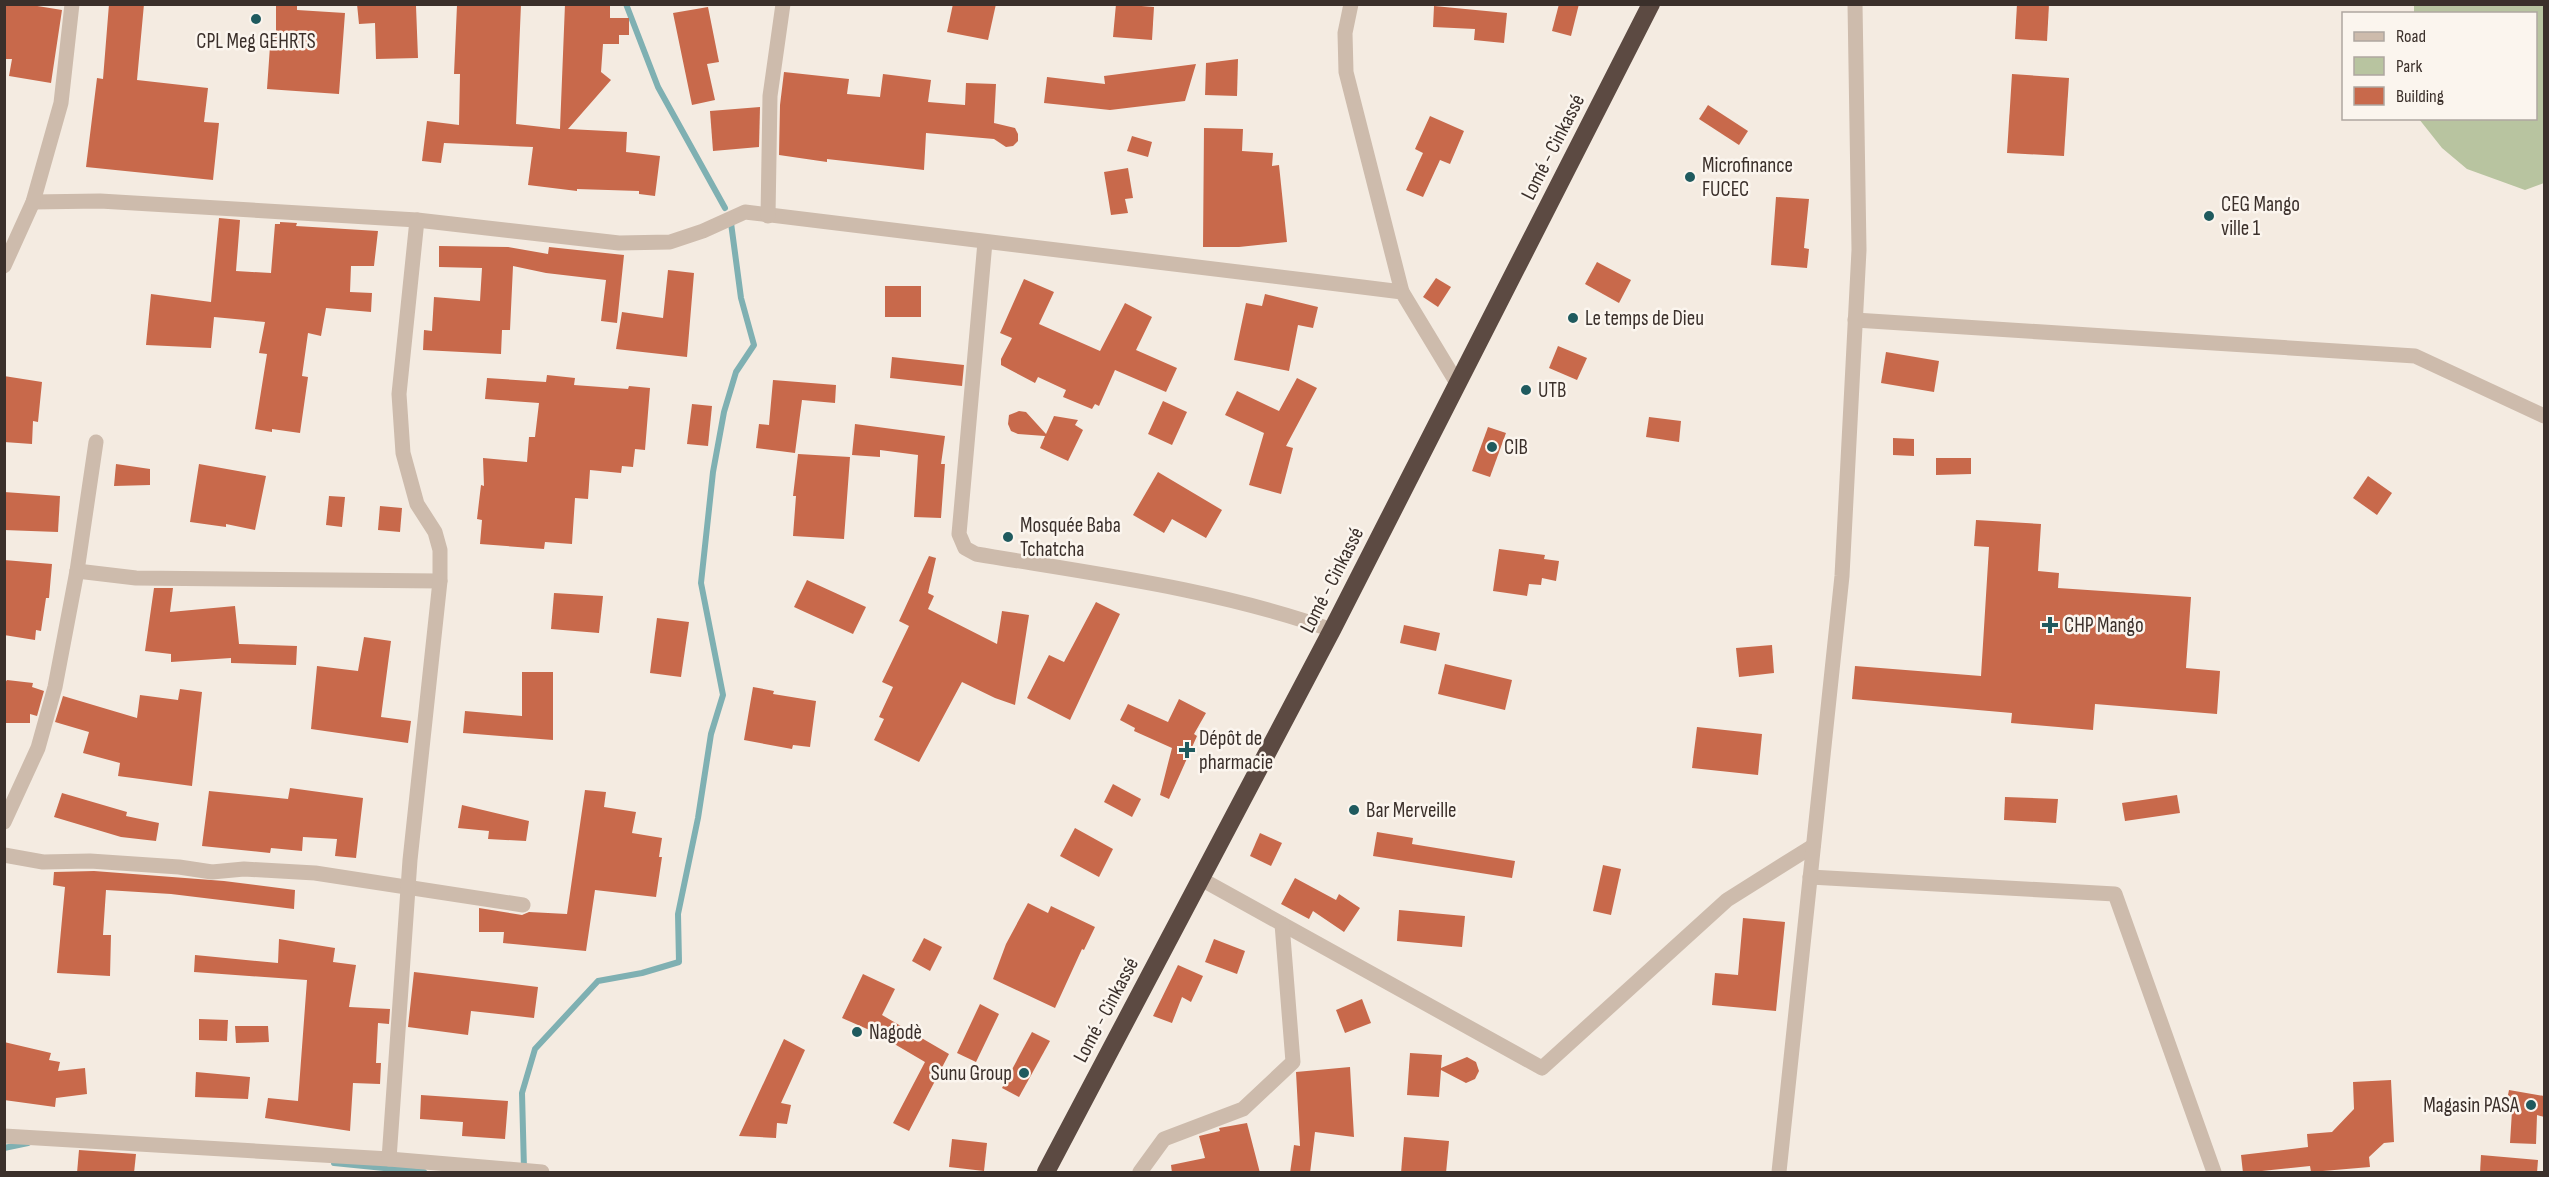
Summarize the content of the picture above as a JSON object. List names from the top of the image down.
{
  "streets": {
    "highway": ["Lomé - Cinkassé"]
  },
  "places": {
    "other": [
      "CPL Meg GEHRTS",
      "Microfinance FUCEC",
      "CEG Mango ville 1",
      "Le temps de Dieu",
      "UTB",
      "CIB",
      "Mosquée Baba Tchatcha",
      "Bar Merveille",
      "Nagodè",
      "Sunu Group",
      "Magasin PASA"
    ],
    "health": ["CHP Mango", "Dépôt de pharmacie"]
  },
  "legend": ["Road", "Park", "Building"]
}
